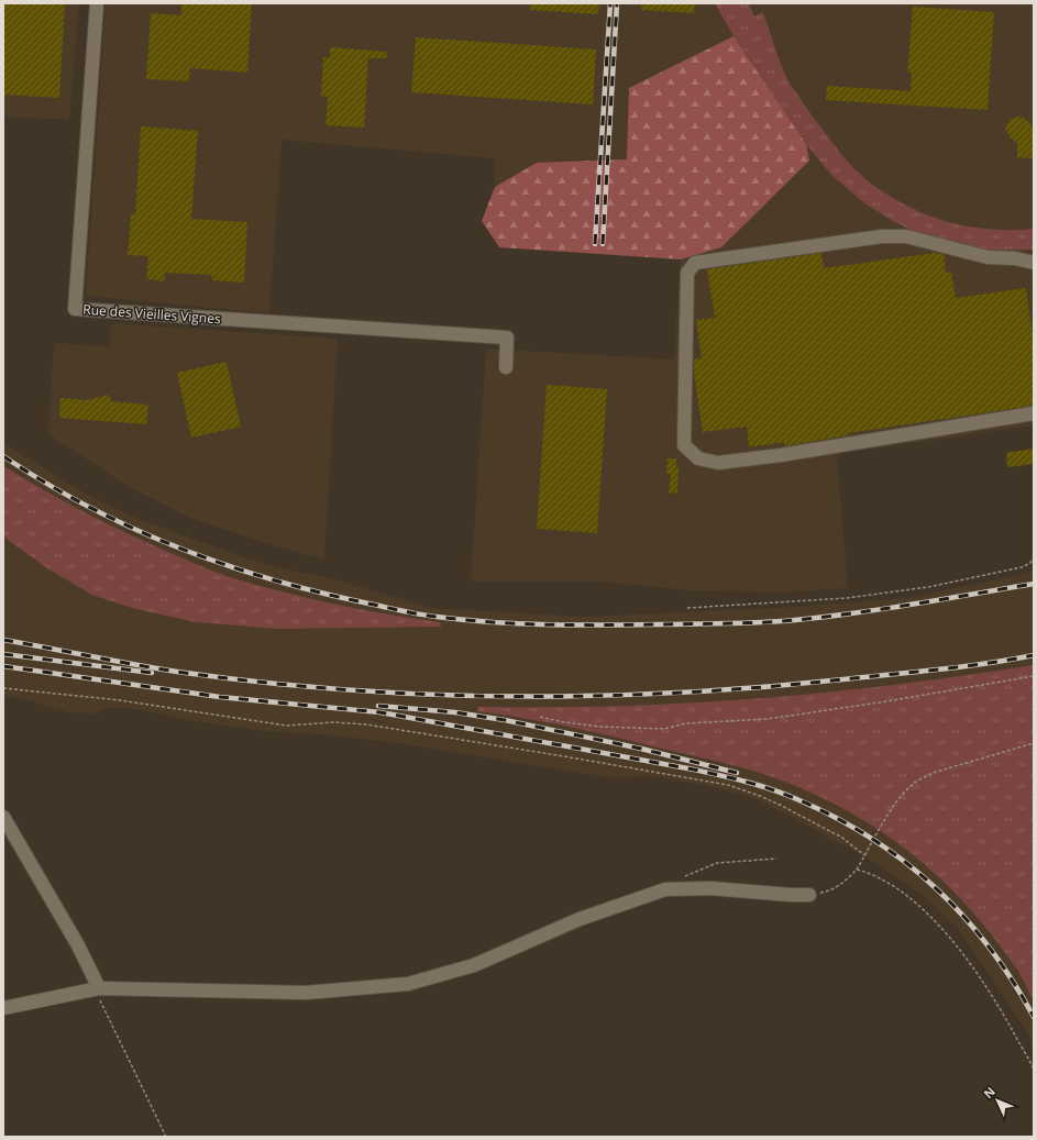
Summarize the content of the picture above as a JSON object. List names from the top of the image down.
{
  "streets": {
    "street": ["Rue des Vieilles Vignes"]
  },
  "north": "top left"
}
